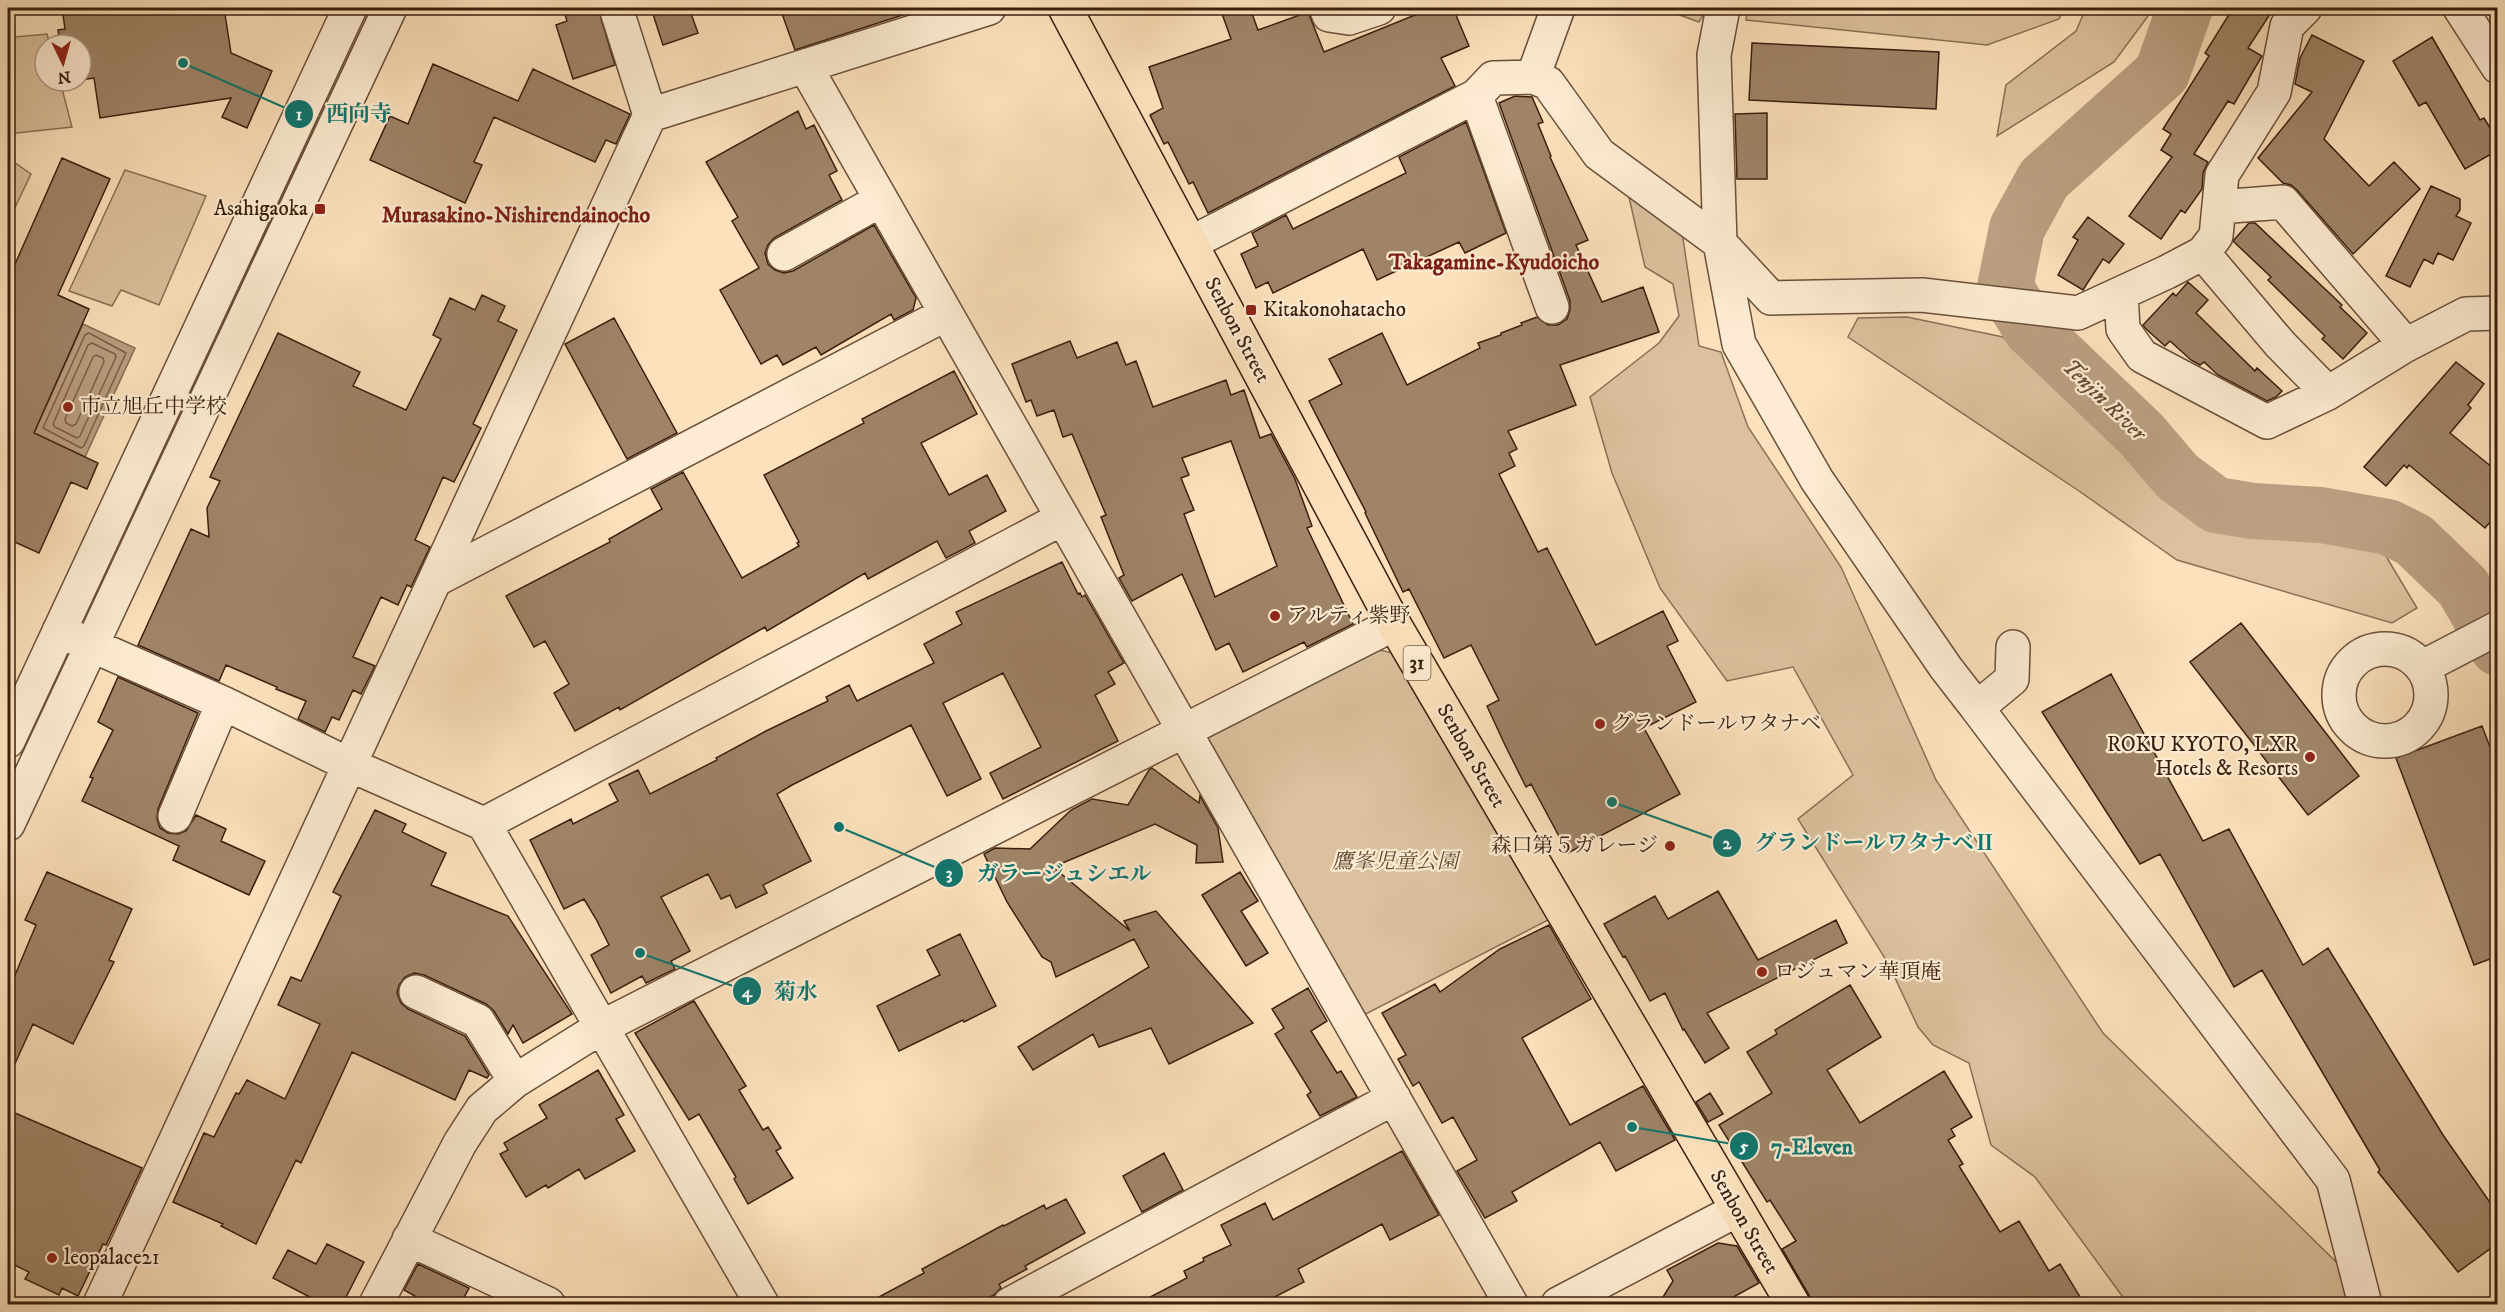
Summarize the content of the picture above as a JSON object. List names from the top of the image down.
{
  "streets": {
    "main road": ["Senbon Street", "31"]
  },
  "districts": ["Murasakino-Nishirendainocho", "Takagamine-Kyudoicho"],
  "water": ["Tenjin River"],
  "parks": ["鷹峯児童公園"],
  "places": {
    "other": [
      "西向寺",
      "市立旭丘中学校",
      "アルティ紫野",
      "グランドールワタナベ",
      "ROKU KYOTO, LXR Hotels & Resorts",
      "グランドールワタナベⅡ",
      "ガラージュシエル",
      "森口第５ガレージ",
      "菊水",
      "ロジュマン華頂庵",
      "7-Eleven",
      "leopalace21"
    ],
    "transit": ["Asahigaoka", "Kitakonohatacho"]
  },
  "north": "bottom"
}
